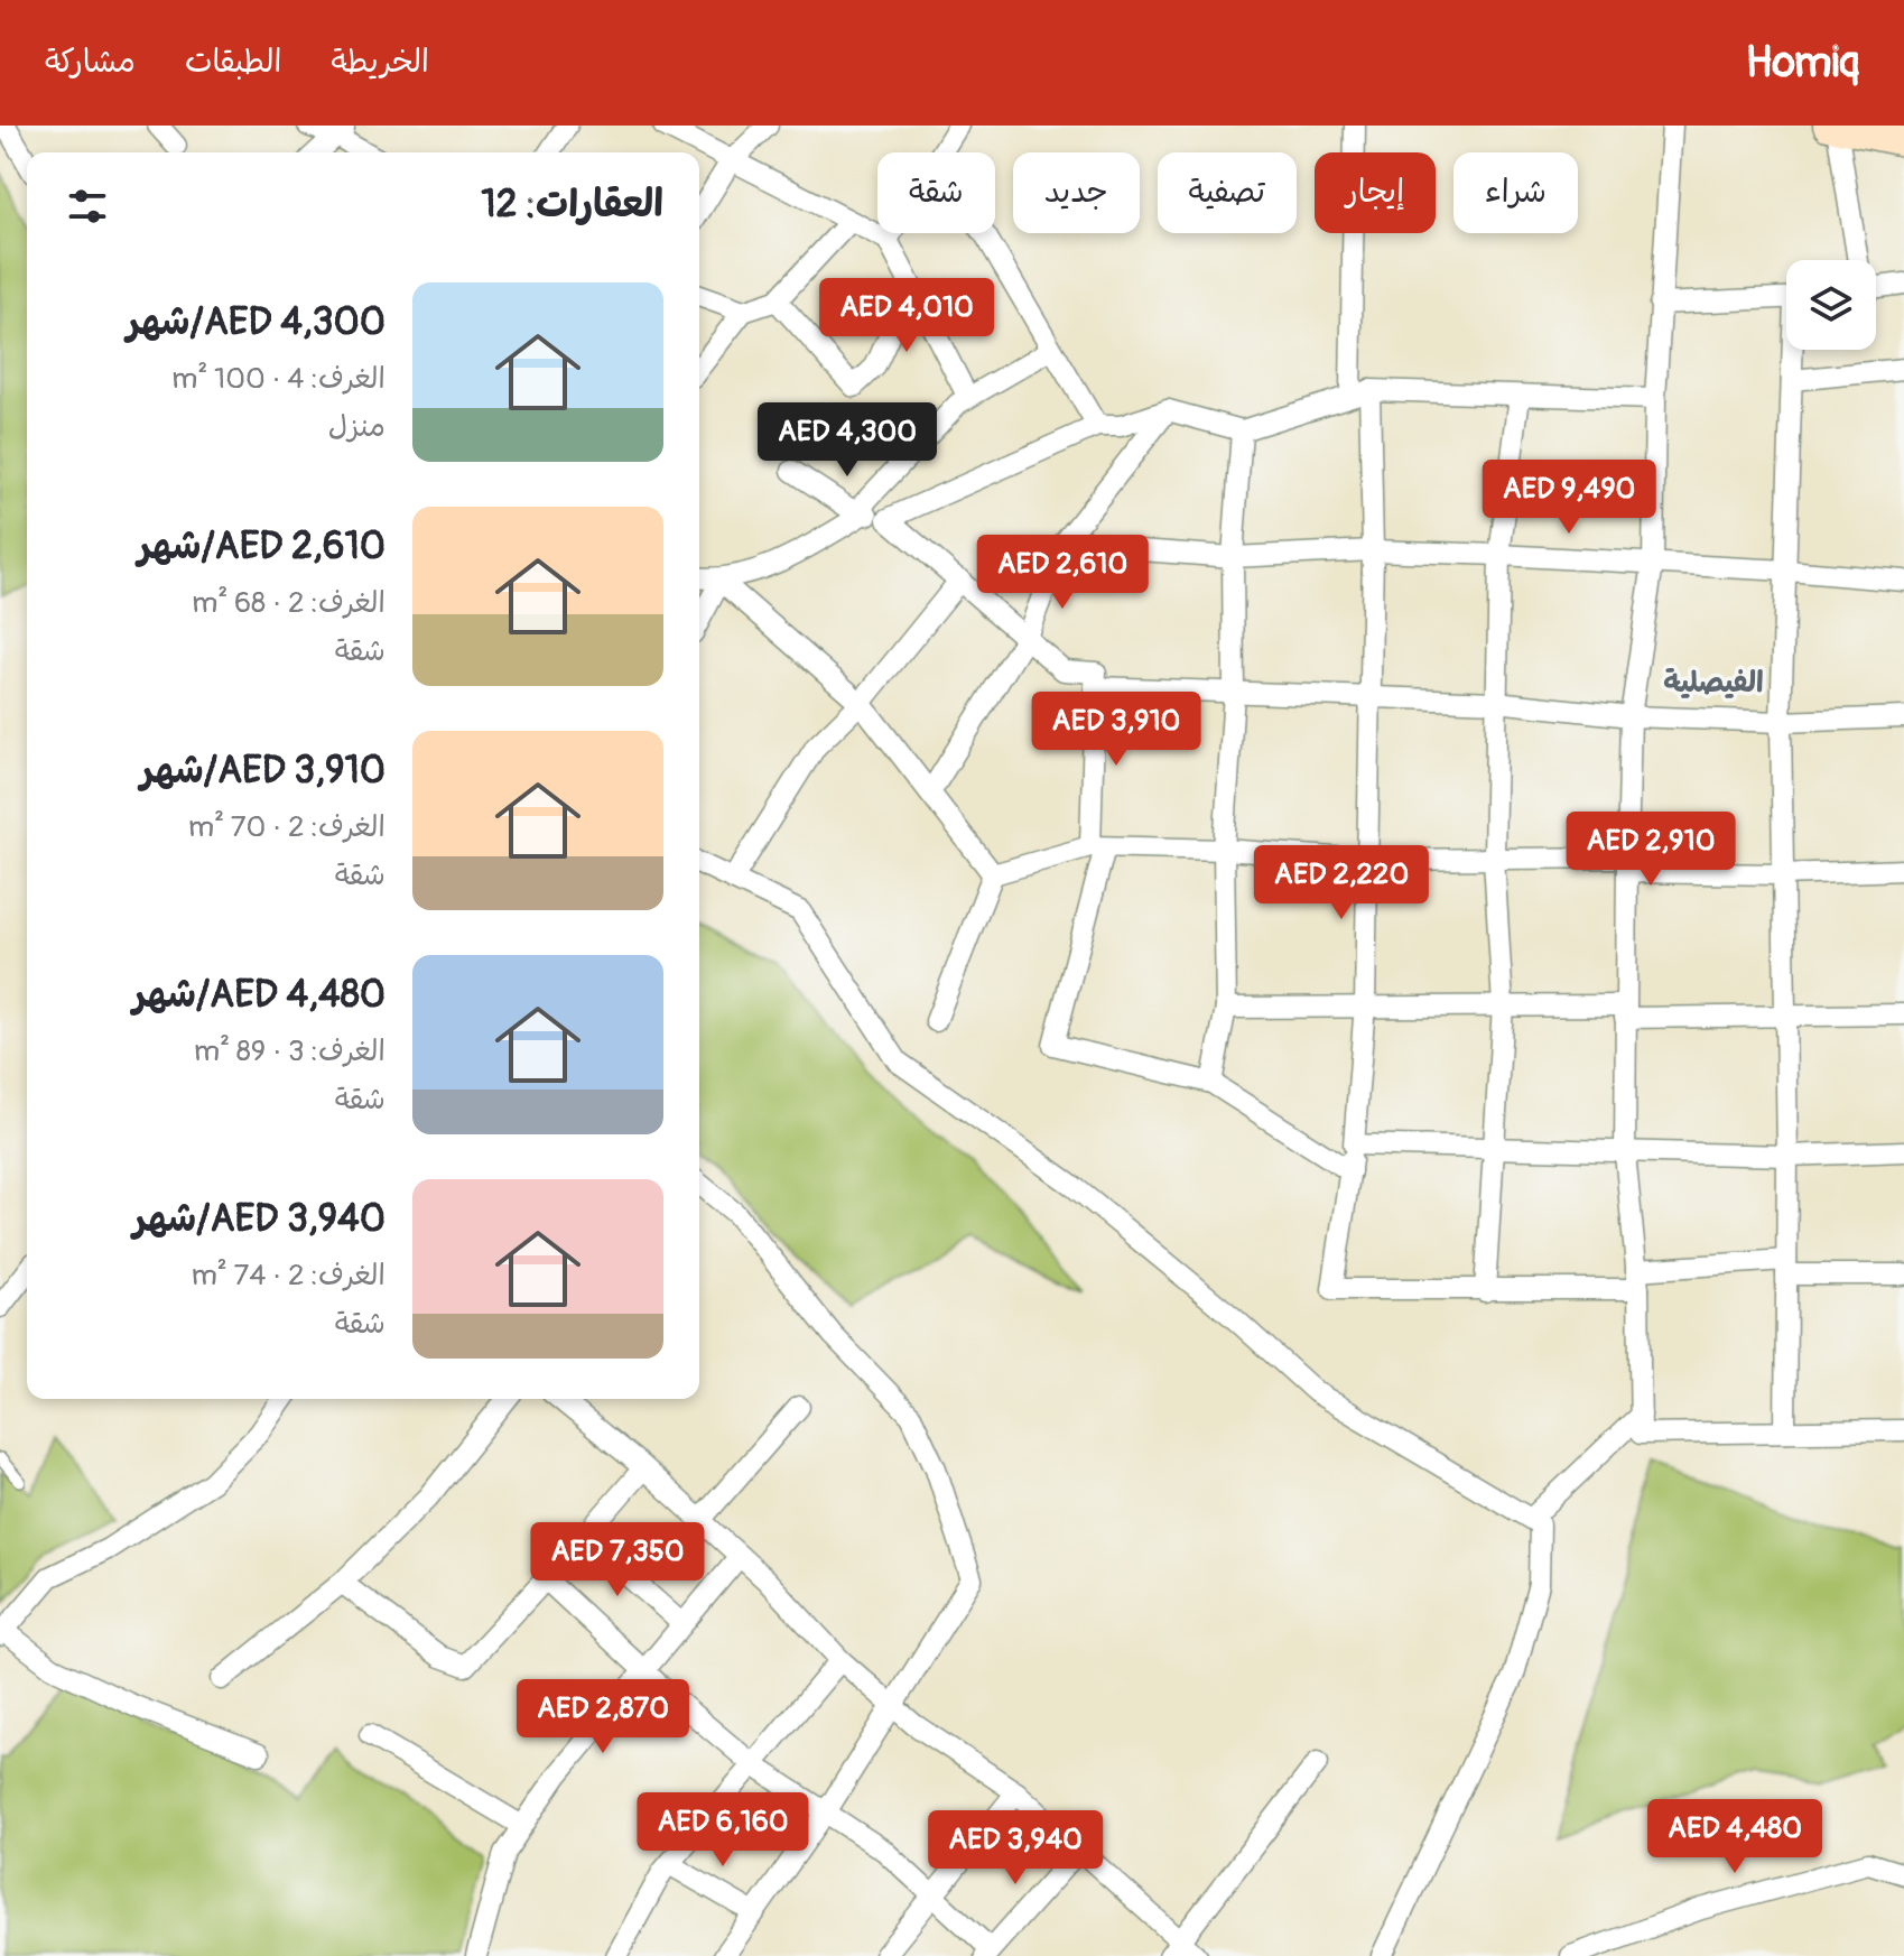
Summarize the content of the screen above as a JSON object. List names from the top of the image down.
{
  "districts": ["الفيصلية"],
  "page": {
    "header": "Homiq",
    "nav": ["الخريطة", "الطبقات", "مشاركة"],
    "chip": [
      "شراء",
      "إيجار",
      "تصفية",
      "جديد",
      "شقة"
    ],
    "heading": "العقارات: 12",
    "list": [
      {
        "name": "AED 4,300/شهر",
        "note": "الغرف: 4 · 100 m² · منزل"
      },
      {
        "name": "AED 2,610/شهر",
        "note": "الغرف: 2 · 68 m² · شقة"
      },
      {
        "name": "AED 3,910/شهر",
        "note": "الغرف: 2 · 70 m² · شقة"
      },
      {
        "name": "AED 4,480/شهر",
        "note": "الغرف: 3 · 89 m² · شقة"
      },
      {
        "name": "AED 3,940/شهر",
        "note": "الغرف: 2 · 74 m² · شقة"
      }
    ],
    "price": [
      "AED 4,010",
      "AED 4,300",
      "AED 9,490",
      "AED 2,610",
      "AED 3,910",
      "AED 2,910",
      "AED 2,220",
      "AED 7,350",
      "AED 2,870",
      "AED 6,160",
      "AED 4,480",
      "AED 3,940"
    ]
  }
}
